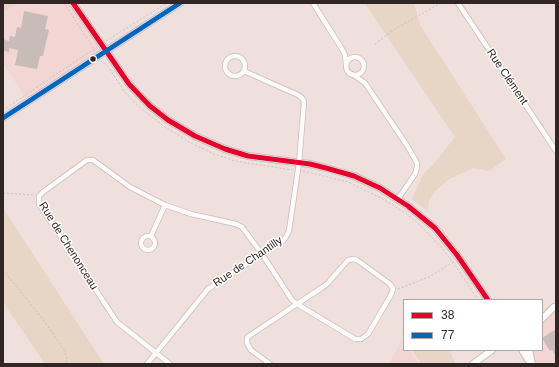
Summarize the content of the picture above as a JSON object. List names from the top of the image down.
{
  "streets": {
    "street": ["Rue Clément", "Rue de Chenonceau", "Rue de Chantilly"]
  },
  "crossings": [
    ["Rue de Chenonceau", "Rue de Chantilly"]
  ],
  "lines": ["transit line 38", "transit line 77"],
  "legend": ["38", "77"]
}
